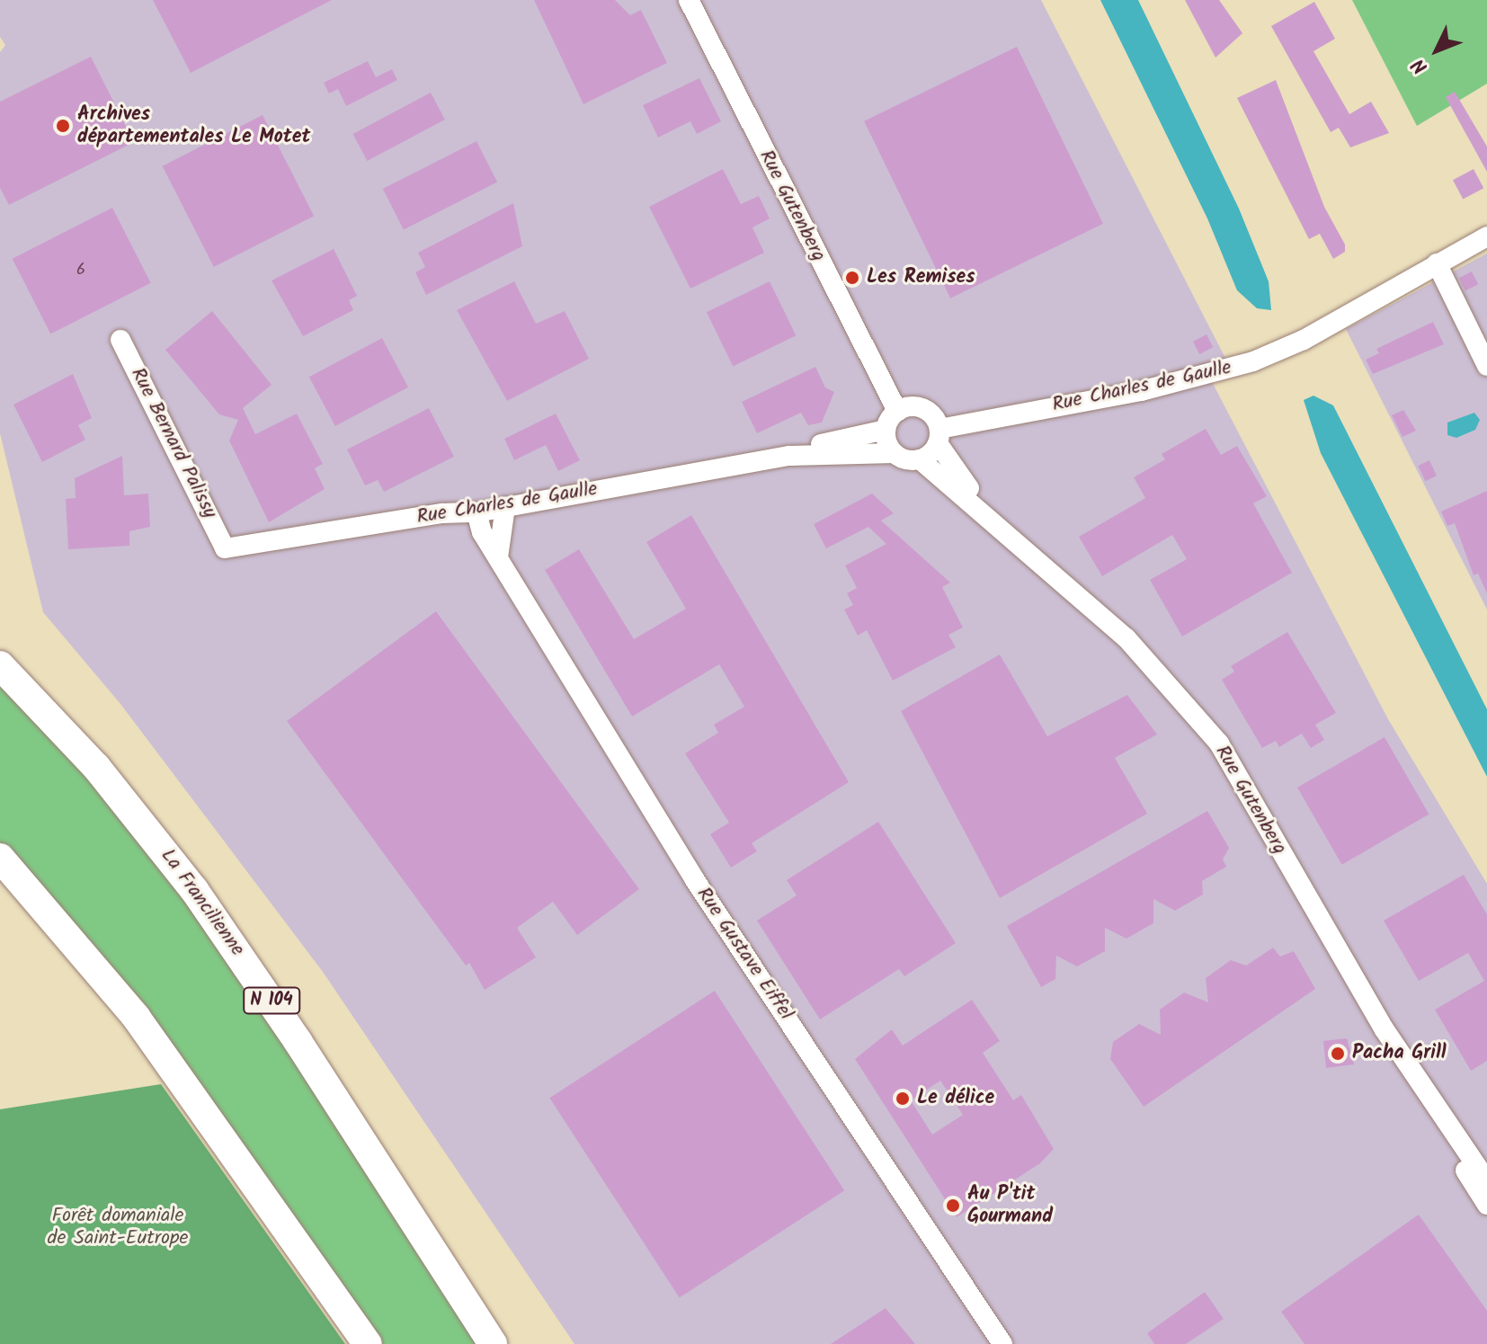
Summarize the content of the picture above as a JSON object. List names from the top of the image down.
{
  "streets": {
    "highway": ["La Francilienne", "N 104"],
    "street": [
      "Rue Gutenberg",
      "Rue Charles de Gaulle",
      "Rue Bernard Palissy",
      "Rue Gustave Eiffel"
    ]
  },
  "crossings": [
    ["Rue Gutenberg", "Rue Charles de Gaulle"],
    ["Rue Charles de Gaulle", "Rue Bernard Palissy"],
    ["Rue Charles de Gaulle", "Rue Gustave Eiffel"]
  ],
  "parks": ["Forêt domaniale de Saint-Eutrope"],
  "places": [
    "Archives départementales Le Motet",
    "Les Remises",
    "Pacha Grill",
    "Le délice",
    "Au P'tit Gourmand"
  ],
  "house_numbers": ["6"],
  "north": "bottom left"
}
